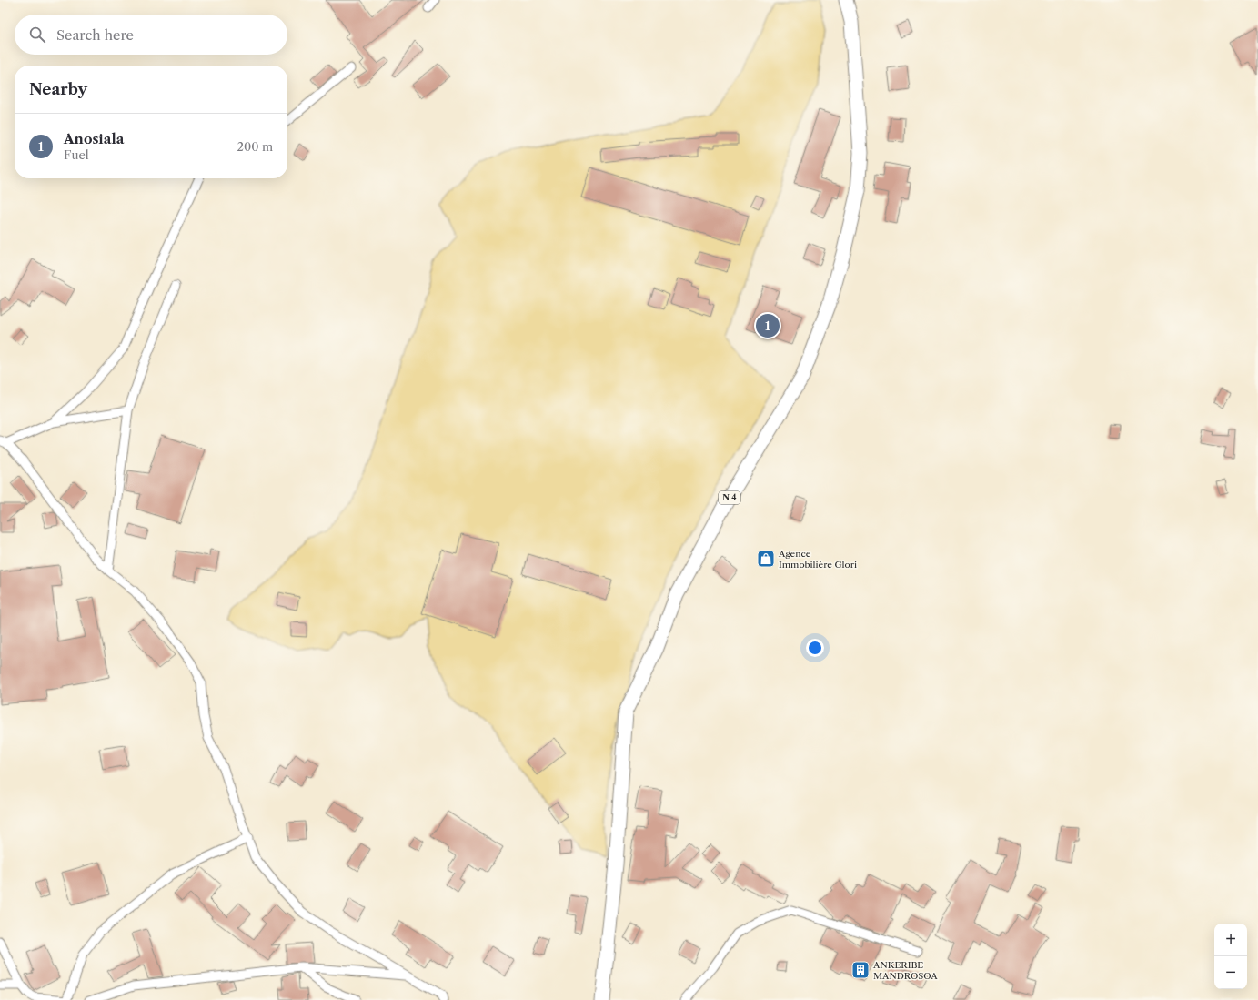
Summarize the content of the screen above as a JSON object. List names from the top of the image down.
{
  "streets": {
    "main road": ["N 4"]
  },
  "places": {
    "shop": ["Agence Immobilière Glori"],
    "building": ["ANKERIBE MANDROSOA"]
  },
  "page": {
    "search": "Search here",
    "heading": "Nearby",
    "list": [
      {
        "mark": "1",
        "name": "Anosiala",
        "note": "Fuel",
        "value": "200 m"
      }
    ],
    "pins": "1",
    "map_buttons": ["+", "−"]
  }
}
